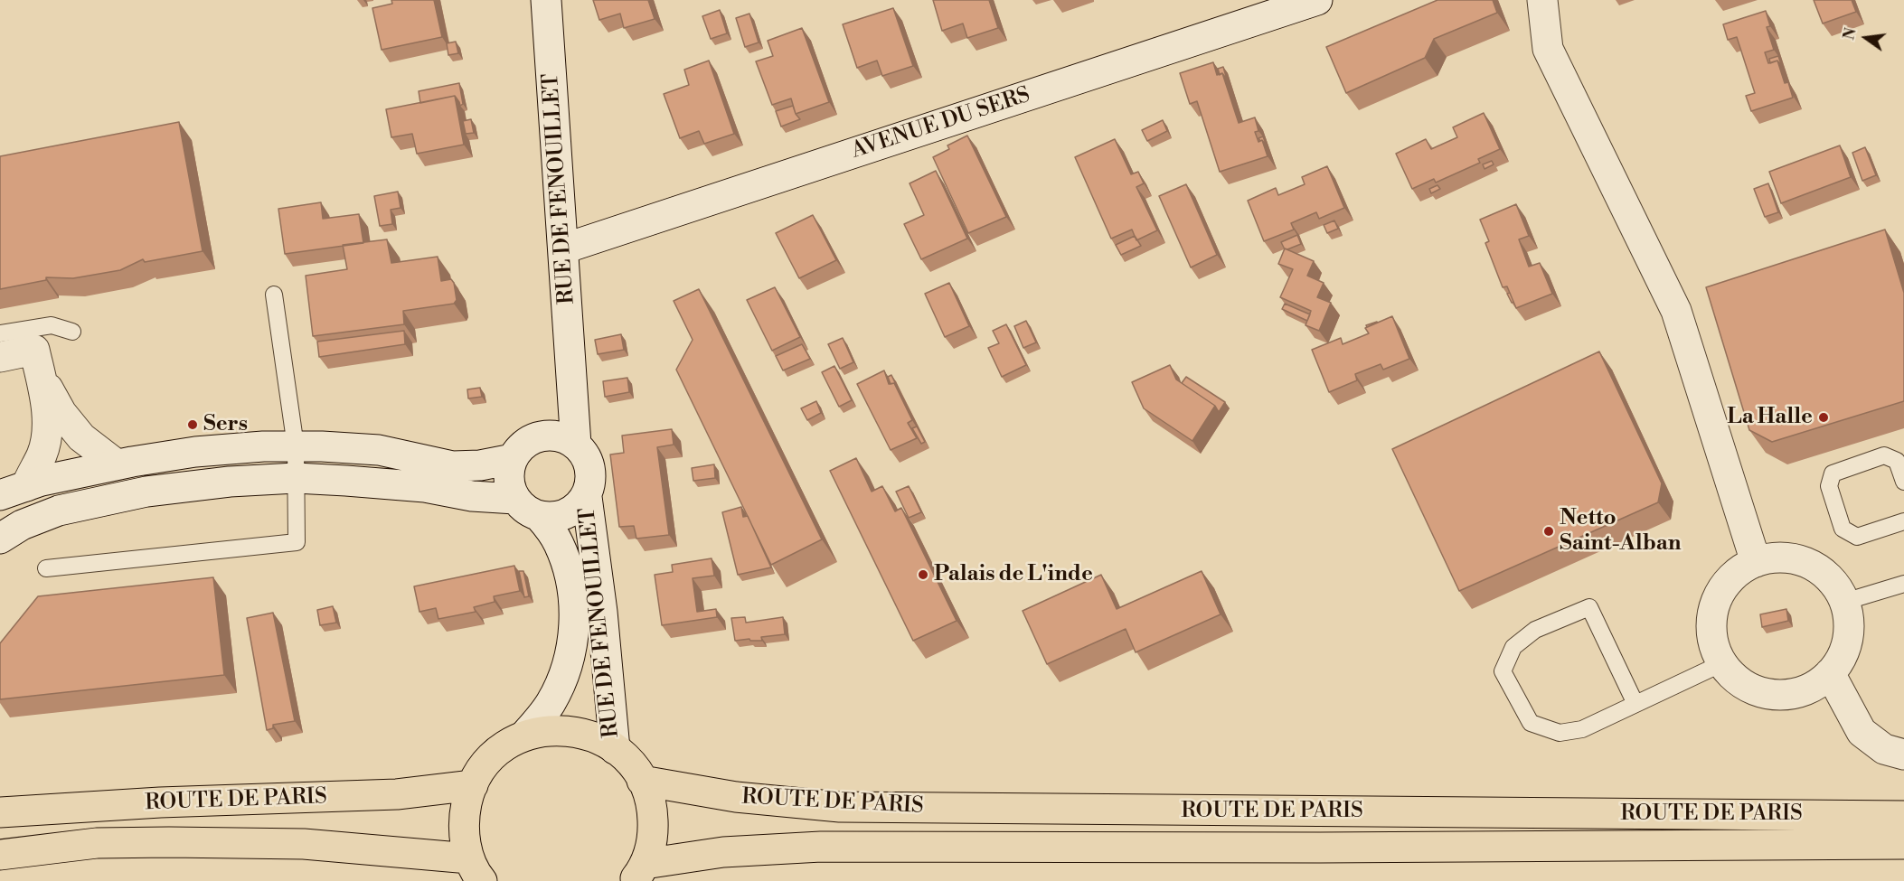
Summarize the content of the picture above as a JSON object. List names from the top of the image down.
{
  "streets": {
    "main road": ["AVENUE DU SERS", "RUE DE FENOUILLET", "ROUTE DE PARIS"]
  },
  "crossings": [
    ["AVENUE DU SERS", "RUE DE FENOUILLET"]
  ],
  "places": [
    "La Halle",
    "Sers",
    "Netto Saint-Alban",
    "Palais de L'inde"
  ],
  "north": "left"
}
